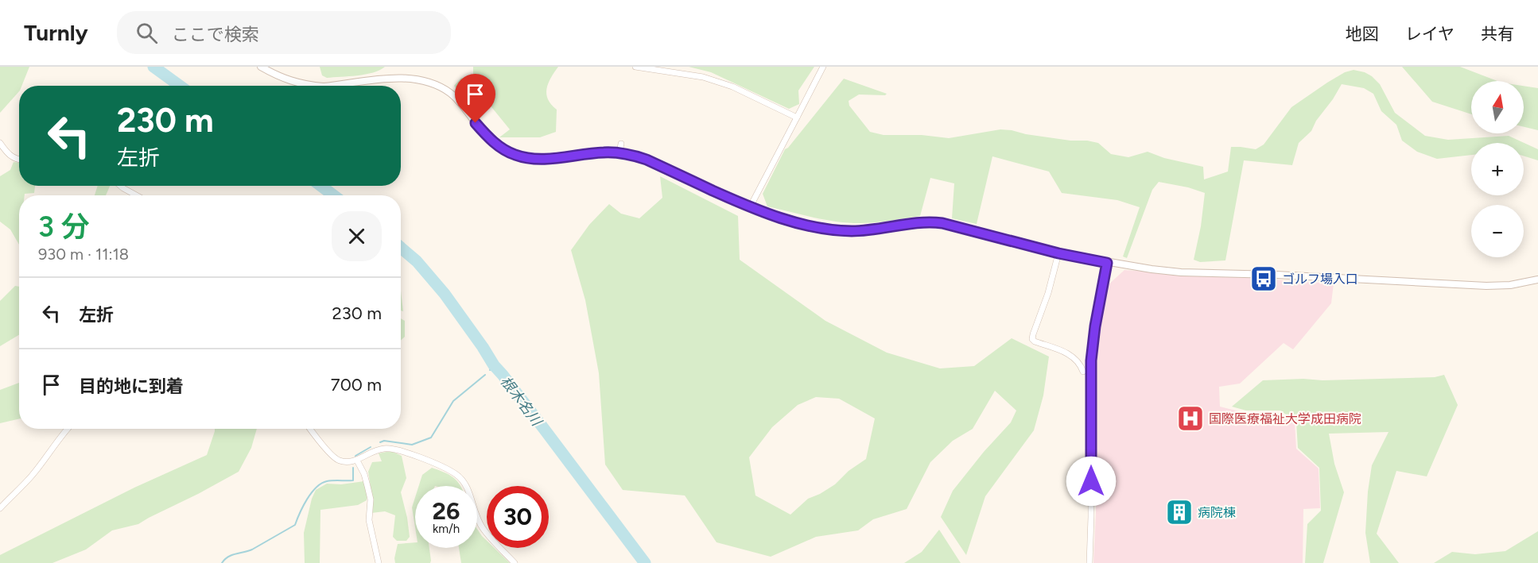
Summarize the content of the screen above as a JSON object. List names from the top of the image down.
{
  "water": ["根木名川"],
  "places": {
    "bus stop": ["ゴルフ場入口"],
    "hospital": ["国際医療福祉大学成田病院"],
    "building": ["病院棟"]
  },
  "north": "top",
  "page": {
    "header": "Turnly",
    "search": "ここで検索",
    "nav": ["地図", "レイヤ", "共有"],
    "map_buttons": ["+", "−"],
    "turn": ["230 m", "左折"],
    "heading": ["3 分", "930 m · 11:18"],
    "list": [
      {
        "name": "左折",
        "value": "230 m"
      },
      {
        "name": "目的地に到着",
        "value": "700 m"
      }
    ],
    "speed": "26 km/h",
    "limit": "30"
  }
}
